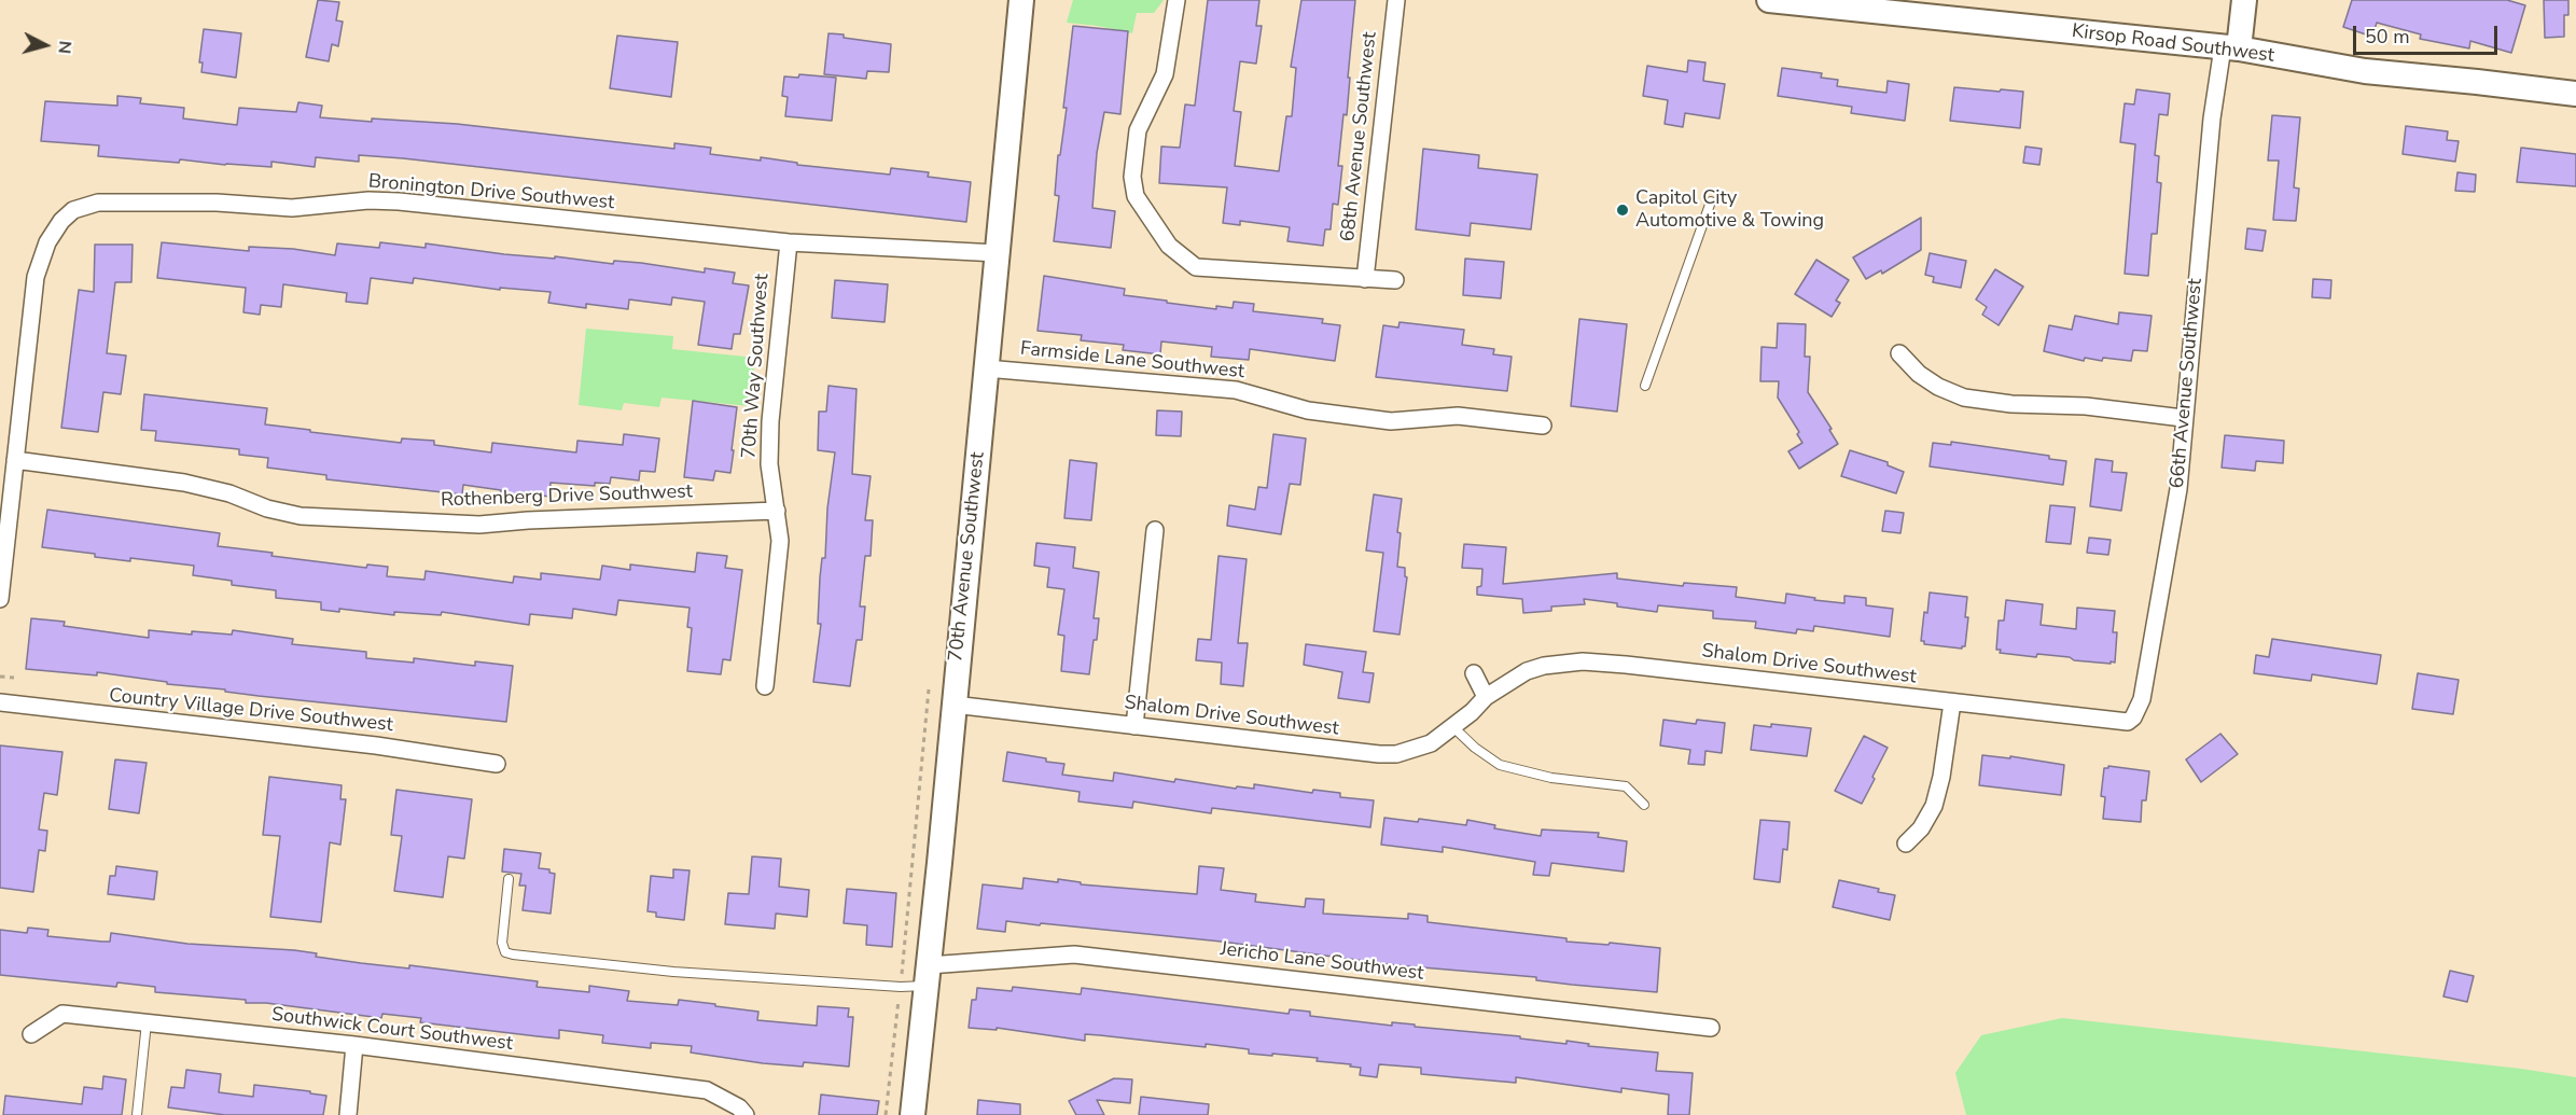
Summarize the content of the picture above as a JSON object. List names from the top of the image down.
{
  "streets": {
    "street": [
      "Kirsop Road Southwest",
      "68th Avenue Southwest",
      "Bronington Drive Southwest",
      "Farmside Lane Southwest",
      "70th Way Southwest",
      "66th Avenue Southwest",
      "Rothenberg Drive Southwest",
      "70th Avenue Southwest",
      "Shalom Drive Southwest",
      "Country Village Drive Southwest",
      "Jericho Lane Southwest",
      "Southwick Court Southwest"
    ]
  },
  "crossings": [
    ["Kirsop Road Southwest", "66th Avenue Southwest"],
    ["Bronington Drive Southwest", "70th Way Southwest"],
    ["Bronington Drive Southwest", "Rothenberg Drive Southwest"],
    ["Bronington Drive Southwest", "70th Avenue Southwest"],
    ["Farmside Lane Southwest", "70th Avenue Southwest"],
    ["70th Way Southwest", "Rothenberg Drive Southwest"],
    ["66th Avenue Southwest", "Shalom Drive Southwest"],
    ["70th Avenue Southwest", "Shalom Drive Southwest"],
    ["70th Avenue Southwest", "Jericho Lane Southwest"]
  ],
  "places": ["Capitol City Automotive & Towing"],
  "scale_bar": "50 m",
  "north": "right"
}
